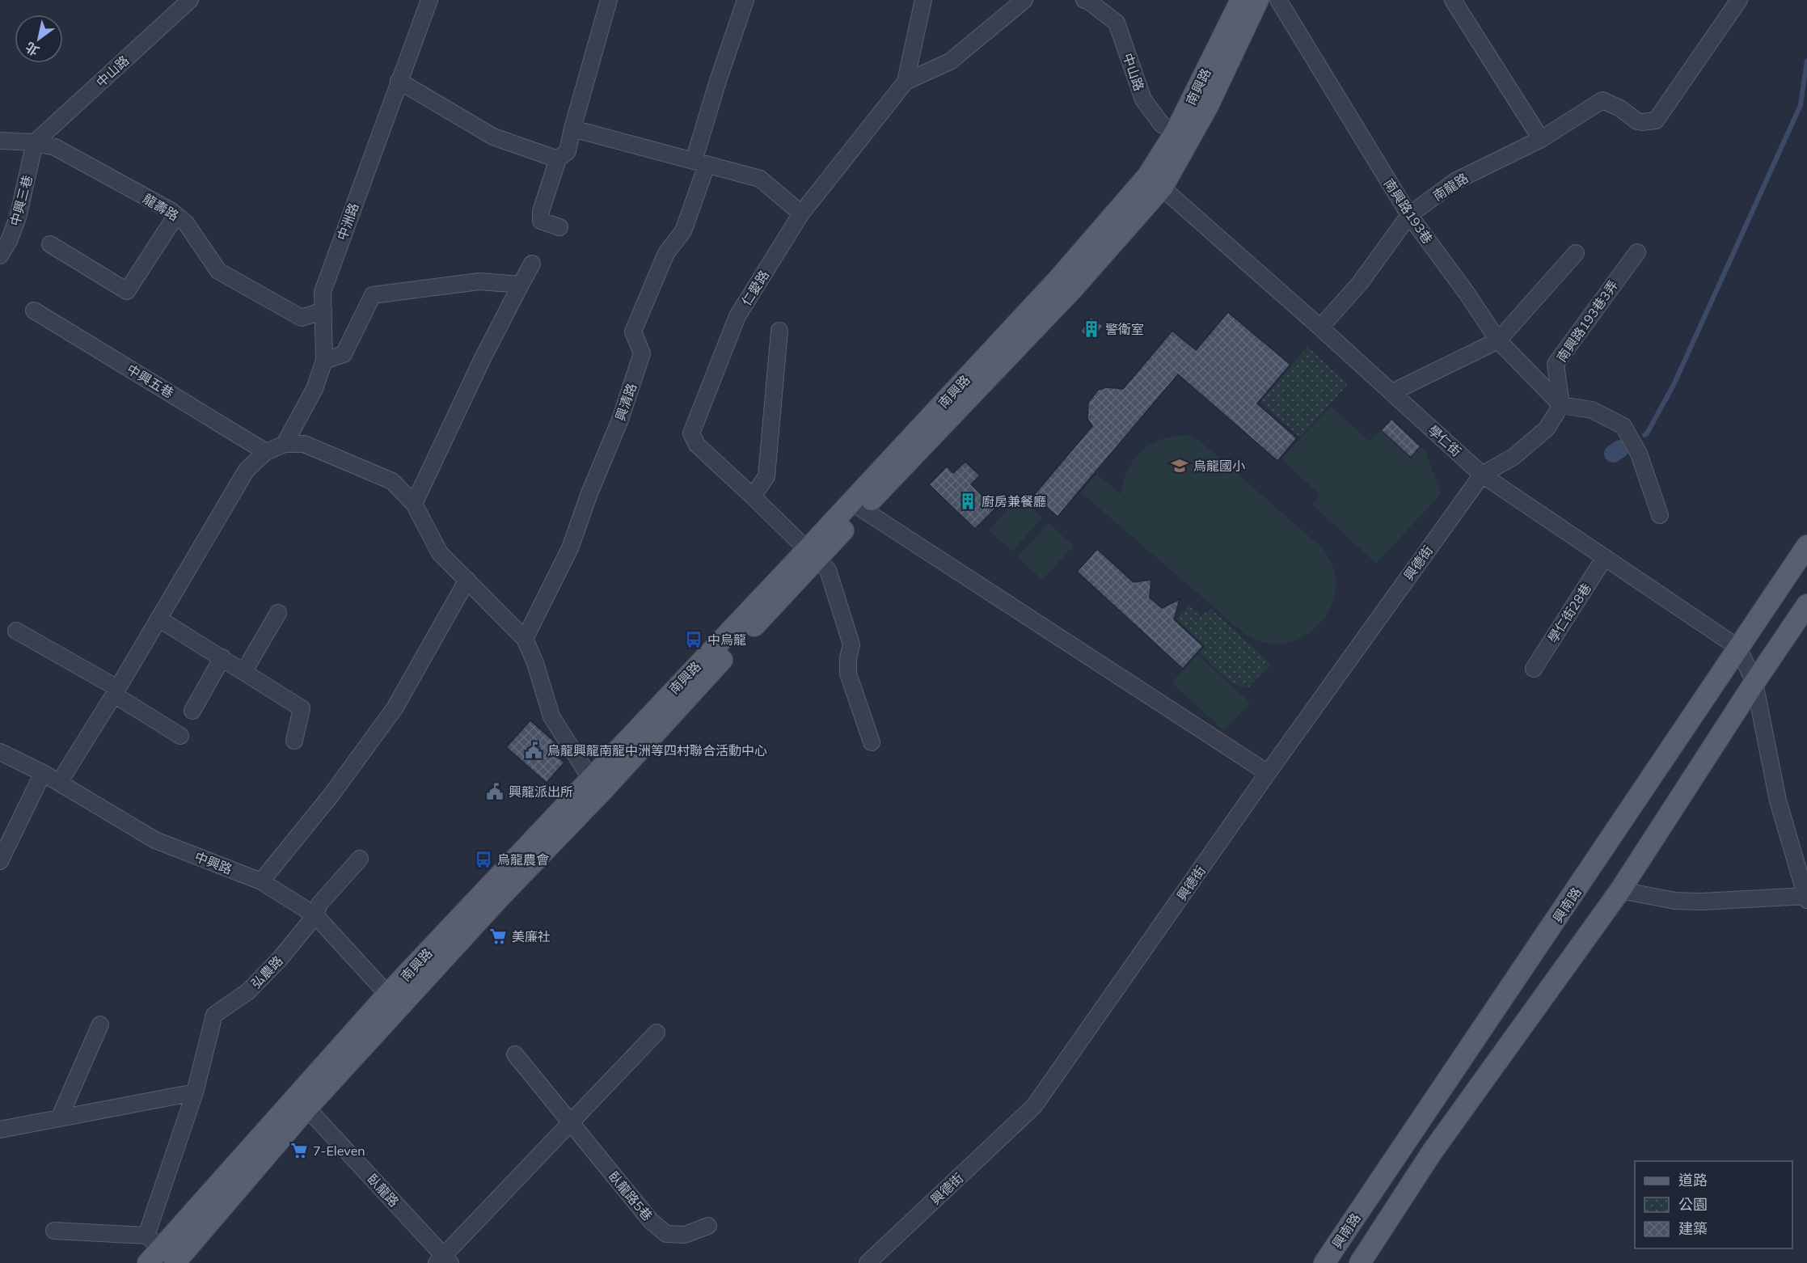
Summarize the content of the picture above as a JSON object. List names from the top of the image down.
{
  "streets": {
    "main road": ["南興路", "興南路"],
    "street": [
      "中山路",
      "南龍路",
      "中興三巷",
      "龍壽路",
      "南興路193巷",
      "中洲路",
      "仁愛路",
      "南興路193巷3弄",
      "中興五巷",
      "興清路",
      "學仁街",
      "興德街",
      "學仁街28巷",
      "中興路",
      "弘農路",
      "臥龍路",
      "臥龍路5巷"
    ]
  },
  "crossings": [
    ["中山路", "南興路"],
    ["中山路", "中興三巷"],
    ["中山路", "龍壽路"],
    ["南興路", "仁愛路"],
    ["南興路", "學仁街"],
    ["南興路", "中興路"],
    ["南興路", "弘農路"],
    ["南興路", "臥龍路"],
    ["南龍路", "南興路193巷"],
    ["南龍路", "學仁街"],
    ["中興三巷", "龍壽路"],
    ["龍壽路", "中洲路"],
    ["南興路193巷", "南興路193巷3弄"],
    ["學仁街", "興德街"],
    ["學仁街", "學仁街28巷"],
    ["學仁街", "興南路"],
    ["中興路", "弘農路"]
  ],
  "places": {
    "building": ["警衛室", "廚房兼餐廳"],
    "school or university": ["烏龍國小"],
    "bus stop": ["中烏龍", "烏龍農會"],
    "public building": ["烏龍興龍南龍中洲等四村聯合活動中心", "興龍派出所"],
    "supermarket": ["美廉社", "7-Eleven"]
  },
  "legend": ["道路", "公園", "建築"],
  "north": "bottom left"
}
